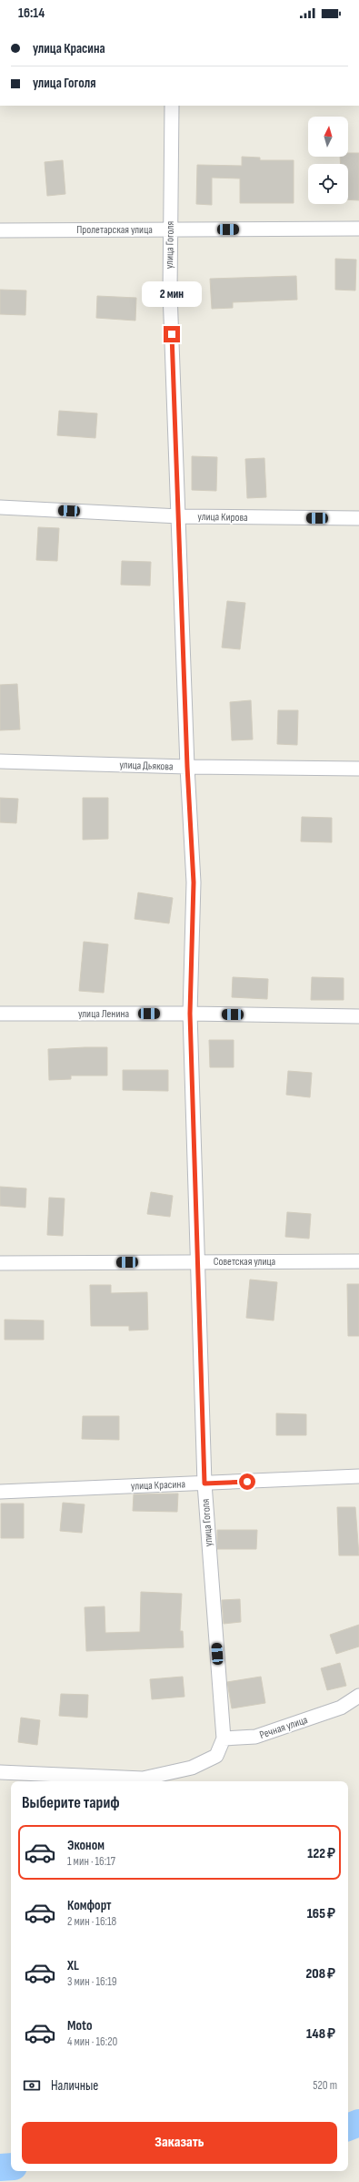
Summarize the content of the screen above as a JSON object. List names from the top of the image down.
{
  "streets": {
    "street": [
      "Пролетарская улица",
      "улица Гоголя",
      "улица Кирова",
      "улица Дьякова",
      "улица Ленина",
      "Советская улица",
      "улица Красина",
      "Речная улица"
    ]
  },
  "crossings": [
    ["Пролетарская улица", "улица Гоголя"],
    ["улица Гоголя", "улица Кирова"],
    ["улица Гоголя", "улица Дьякова"],
    ["улица Гоголя", "улица Ленина"],
    ["улица Гоголя", "Советская улица"],
    ["улица Гоголя", "улица Красина"],
    ["улица Гоголя", "Речная улица"]
  ],
  "north": "top",
  "page": {
    "status": "16:14",
    "banner": ["улица Красина", "улица Гоголя"],
    "bubble": "2 мин",
    "heading": "Выберите тариф",
    "list": [
      {
        "name": "Эконом",
        "note": "1 мин · 16:17",
        "value": "122 ₽"
      },
      {
        "name": "Комфорт",
        "note": "2 мин · 16:18",
        "value": "165 ₽"
      },
      {
        "name": "XL",
        "note": "3 мин · 16:19",
        "value": "208 ₽"
      },
      {
        "name": "Moto",
        "note": "4 мин · 16:20",
        "value": "148 ₽"
      }
    ],
    "pay": ["Наличные", "520 m"],
    "buttons": "Заказать"
  }
}
